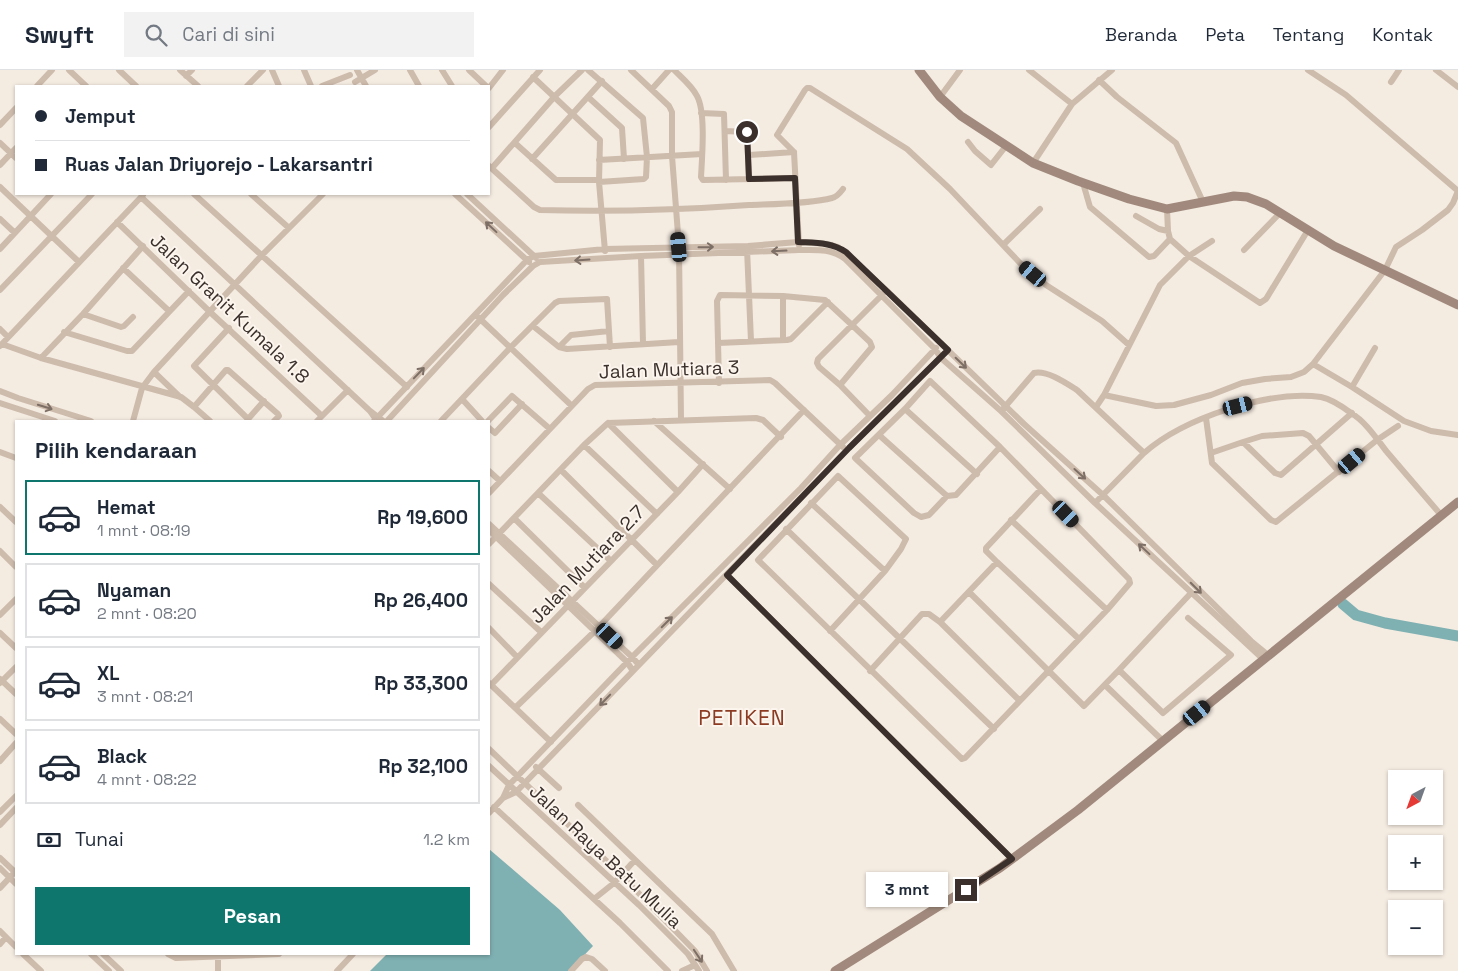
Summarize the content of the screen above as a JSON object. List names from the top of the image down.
{
  "streets": {
    "street": [
      "Jalan Granit Kumala 1.8",
      "Jalan Mutiara 3",
      "Jalan Mutiara 2.7",
      "Jalan Raya Batu Mulia"
    ]
  },
  "districts": ["PETIKEN"],
  "north": "bottom left",
  "page": {
    "header": "Swyft",
    "search": "Cari di sini",
    "nav": [
      "Beranda",
      "Peta",
      "Tentang",
      "Kontak"
    ],
    "banner": ["Jemput", "Ruas Jalan Driyorejo - Lakarsantri"],
    "heading": "Pilih kendaraan",
    "list": [
      {
        "name": "Hemat",
        "note": "1 mnt · 08:19",
        "value": "Rp 19,600"
      },
      {
        "name": "Nyaman",
        "note": "2 mnt · 08:20",
        "value": "Rp 26,400"
      },
      {
        "name": "XL",
        "note": "3 mnt · 08:21",
        "value": "Rp 33,300"
      },
      {
        "name": "Black",
        "note": "4 mnt · 08:22",
        "value": "Rp 32,100"
      }
    ],
    "map_buttons": ["+", "−"],
    "pay": ["Tunai", "1.2 km"],
    "bubble": "3 mnt",
    "buttons": "Pesan"
  }
}
